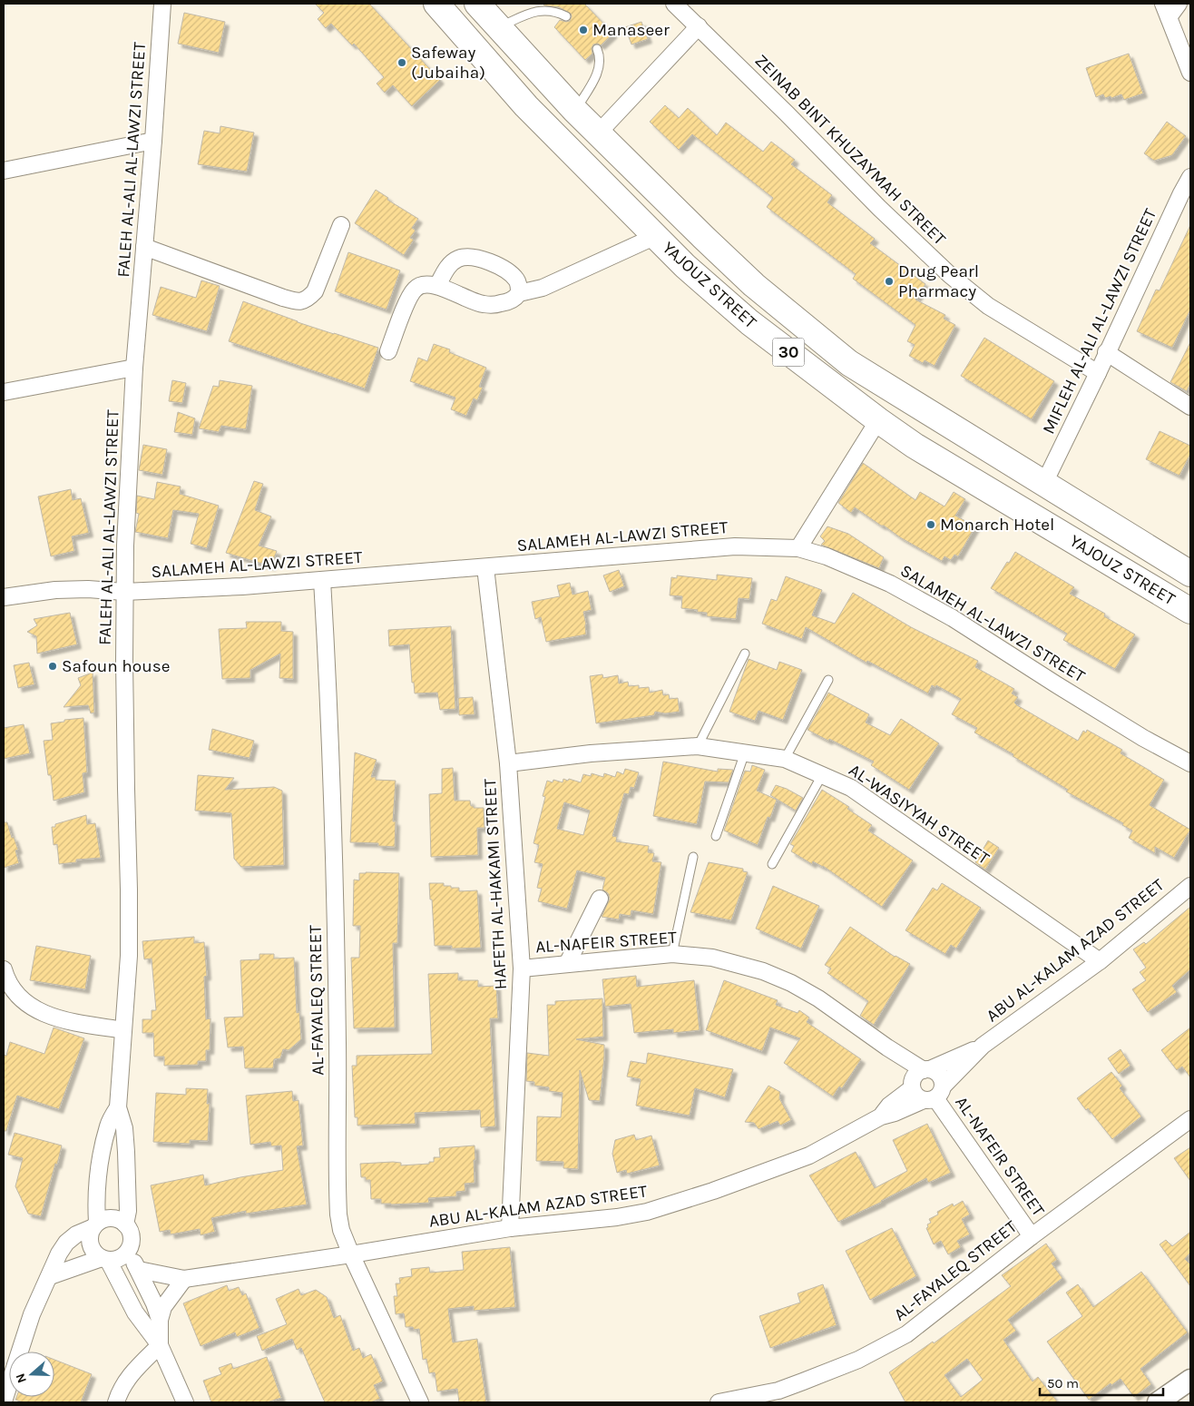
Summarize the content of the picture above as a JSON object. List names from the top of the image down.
{
  "streets": {
    "main road": ["YAJOUZ STREET", "30"],
    "street": [
      "ZEINAB BINT KHUZAYMAH STREET",
      "FALEH AL-ALI AL-LAWZI STREET",
      "MIFLEH AL-ALI AL-LAWZI STREET",
      "SALAMEH AL-LAWZI STREET",
      "AL-WASIYYAH STREET",
      "HAFETH AL-HAKAMI STREET",
      "AL-NAFEIR STREET",
      "ABU AL-KALAM AZAD STREET",
      "AL-FAYALEQ STREET"
    ]
  },
  "crossings": [
    ["ZEINAB BINT KHUZAYMAH STREET", "MIFLEH AL-ALI AL-LAWZI STREET"],
    ["FALEH AL-ALI AL-LAWZI STREET", "SALAMEH AL-LAWZI STREET"],
    ["YAJOUZ STREET", "MIFLEH AL-ALI AL-LAWZI STREET"],
    ["SALAMEH AL-LAWZI STREET", "HAFETH AL-HAKAMI STREET"],
    ["SALAMEH AL-LAWZI STREET", "AL-FAYALEQ STREET"],
    ["AL-WASIYYAH STREET", "HAFETH AL-HAKAMI STREET"],
    ["AL-WASIYYAH STREET", "ABU AL-KALAM AZAD STREET"],
    ["HAFETH AL-HAKAMI STREET", "AL-NAFEIR STREET"],
    ["HAFETH AL-HAKAMI STREET", "ABU AL-KALAM AZAD STREET"],
    ["AL-NAFEIR STREET", "ABU AL-KALAM AZAD STREET"],
    ["AL-NAFEIR STREET", "AL-FAYALEQ STREET"],
    ["ABU AL-KALAM AZAD STREET", "AL-FAYALEQ STREET"]
  ],
  "places": [
    "Manaseer",
    "Safeway (Jubaiha)",
    "Drug Pearl Pharmacy",
    "Monarch Hotel",
    "Safoun house"
  ],
  "scale_bar": "50 m",
  "north": "left"
}
